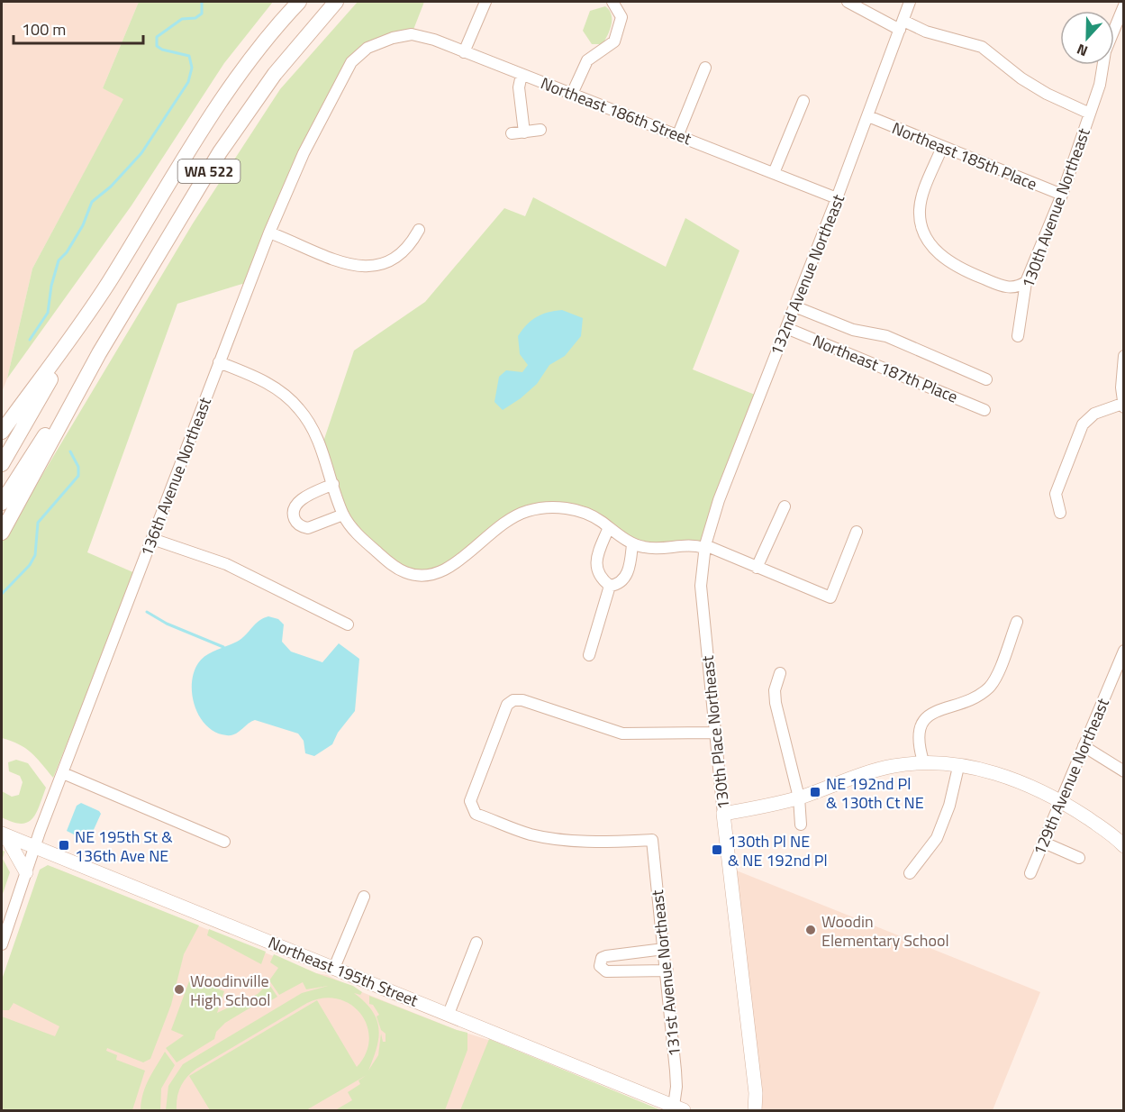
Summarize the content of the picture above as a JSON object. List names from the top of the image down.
{
  "streets": {
    "highway": ["WA 522"],
    "main road": ["130th Place Northeast", "Northeast 195th Street"],
    "street": [
      "Northeast 186th Street",
      "Northeast 185th Place",
      "130th Avenue Northeast",
      "132nd Avenue Northeast",
      "Northeast 187th Place",
      "136th Avenue Northeast",
      "129th Avenue Northeast",
      "131st Avenue Northeast"
    ]
  },
  "crossings": [
    ["Northeast 186th Street", "132nd Avenue Northeast"],
    ["Northeast 186th Street", "136th Avenue Northeast"],
    ["Northeast 185th Place", "130th Avenue Northeast"],
    ["Northeast 185th Place", "132nd Avenue Northeast"],
    ["132nd Avenue Northeast", "Northeast 187th Place"],
    ["132nd Avenue Northeast", "130th Place Northeast"],
    ["136th Avenue Northeast", "Northeast 195th Street"],
    ["130th Place Northeast", "131st Avenue Northeast"],
    ["Northeast 195th Street", "131st Avenue Northeast"]
  ],
  "places": {
    "transit": ["NE 192nd Pl & 130th Ct NE", "NE 195th St & 136th Ave NE", "130th Pl NE & NE 192nd Pl"],
    "other": ["Woodin Elementary School", "Woodinville High School"]
  },
  "scale_bar": "100 m",
  "north": "bottom"
}
